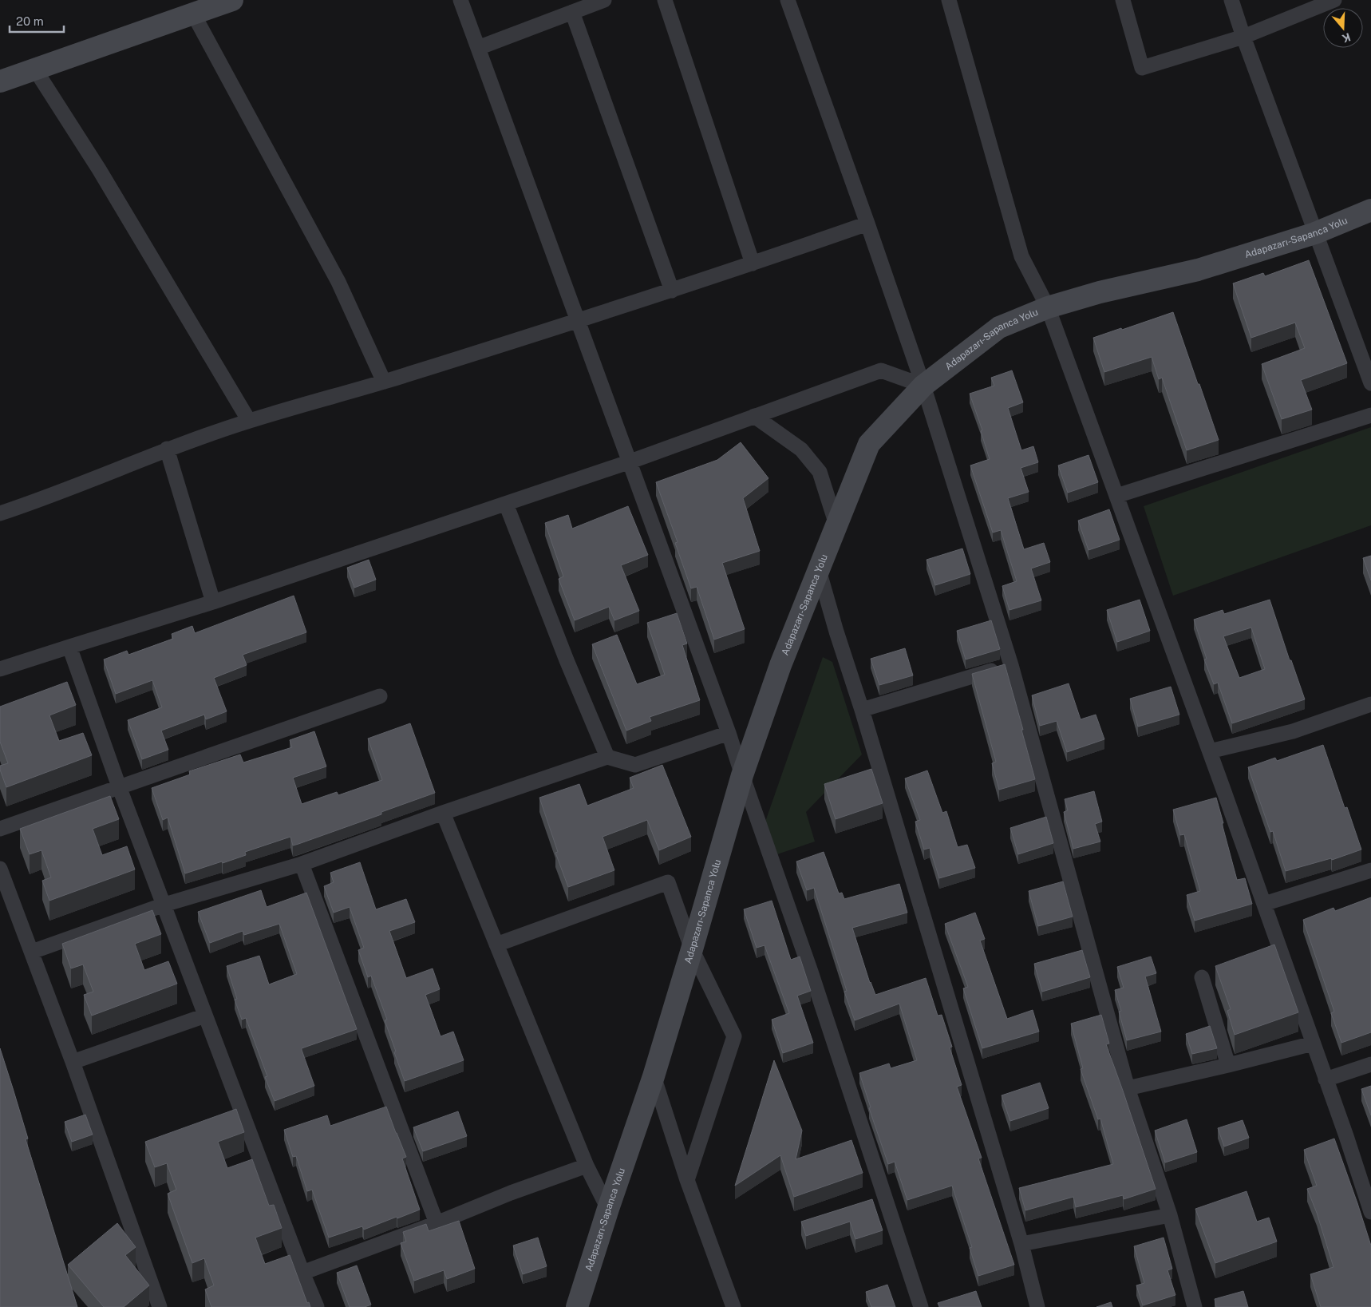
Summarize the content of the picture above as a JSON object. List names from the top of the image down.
{
  "streets": {
    "main road": ["Adapazarı-Sapanca Yolu"]
  },
  "scale_bar": "20 m",
  "north": "bottom"
}
